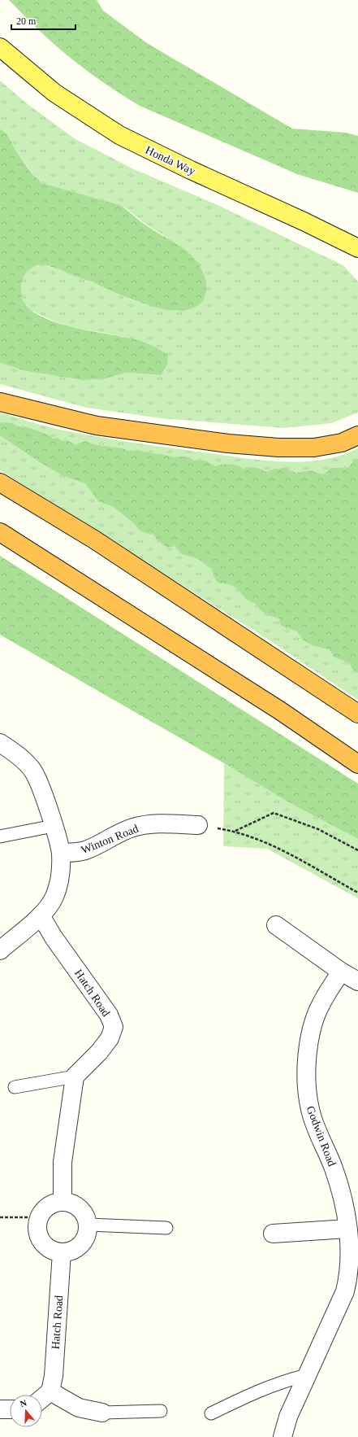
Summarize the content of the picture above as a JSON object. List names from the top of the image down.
{
  "streets": {
    "main road": ["Honda Way"],
    "street": ["Winton Road", "Hatch Road", "Godwin Road"]
  },
  "scale_bar": "20 m",
  "north": "top"
}
